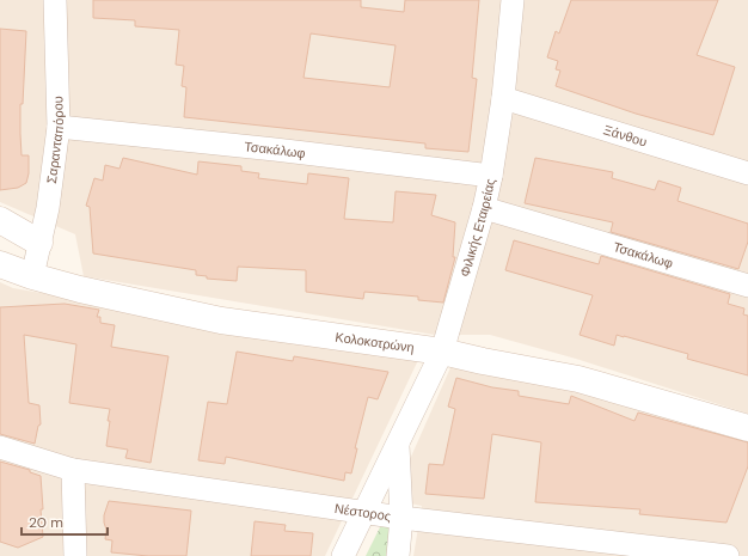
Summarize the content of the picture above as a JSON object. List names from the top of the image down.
{
  "streets": {
    "street": [
      "Ξάνθου",
      "Σαρανταπόρου",
      "Τσακάλωφ",
      "Φιλικής Εταιρείας",
      "Κολοκοτρώνη",
      "Νέστορος"
    ]
  },
  "crossings": [
    ["Ξάνθου", "Φιλικής Εταιρείας"],
    ["Σαρανταπόρου", "Τσακάλωφ"],
    ["Σαρανταπόρου", "Κολοκοτρώνη"],
    ["Τσακάλωφ", "Φιλικής Εταιρείας"],
    ["Φιλικής Εταιρείας", "Κολοκοτρώνη"],
    ["Φιλικής Εταιρείας", "Νέστορος"]
  ],
  "scale_bar": "20 m"
}
